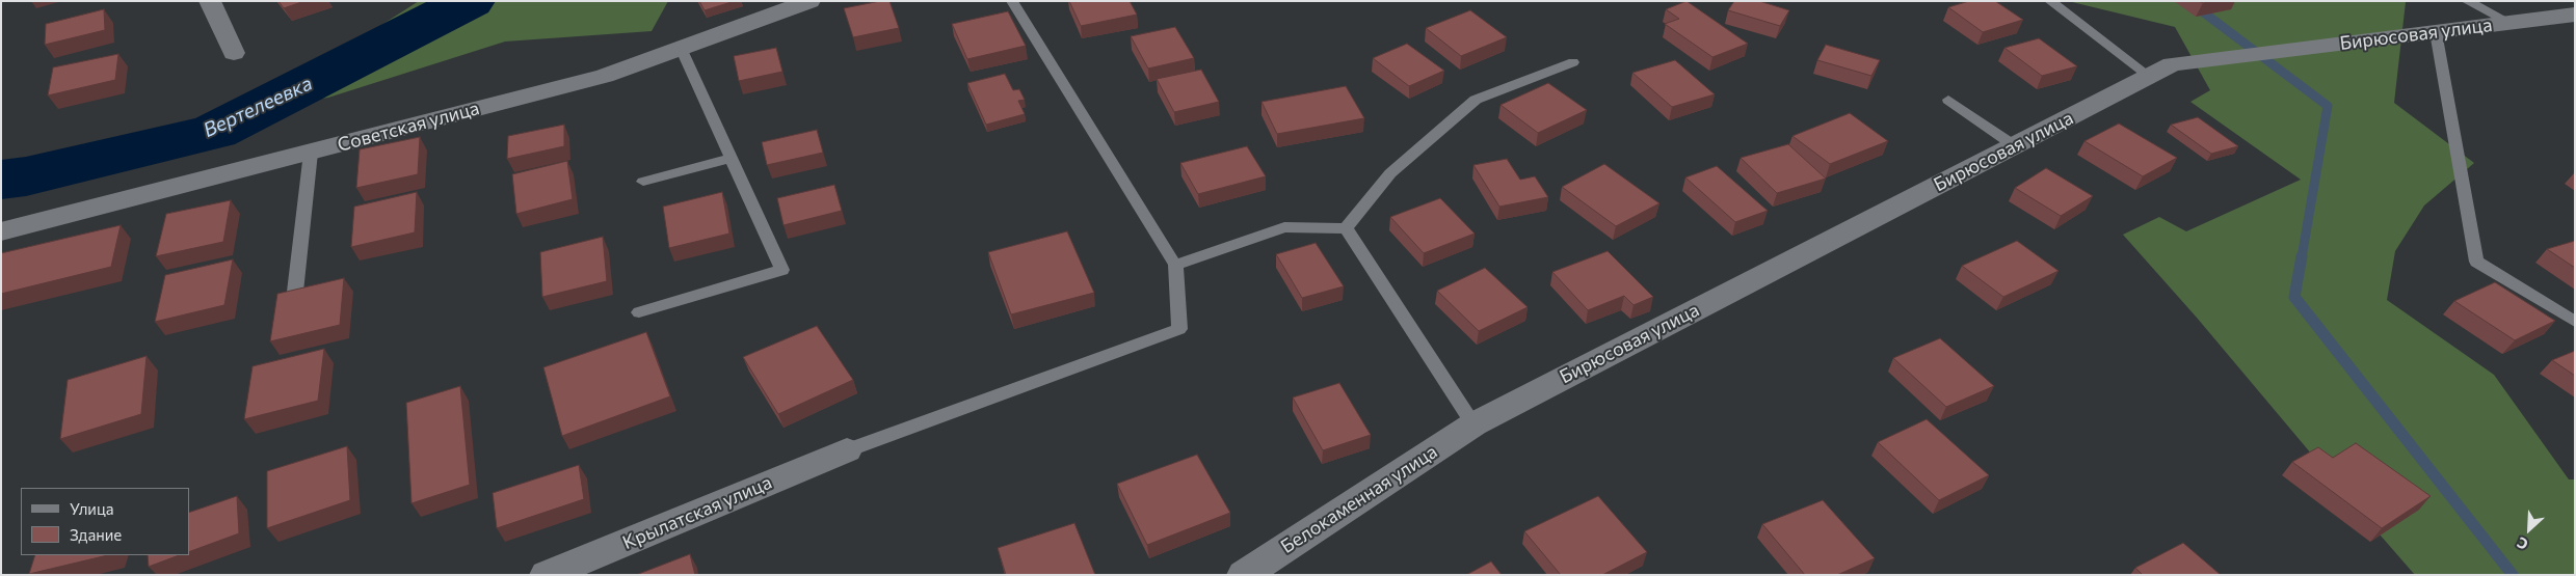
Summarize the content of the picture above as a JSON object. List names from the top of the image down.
{
  "streets": {
    "street": [
      "Бирюсовая улица",
      "Советская улица",
      "Белокаменная улица",
      "Крылатская улица"
    ]
  },
  "crossings": [
    ["Бирюсовая улица", "Белокаменная улица"]
  ],
  "water": ["Вертелеевка"],
  "legend": ["Улица", "Здание"],
  "north": "bottom left"
}
